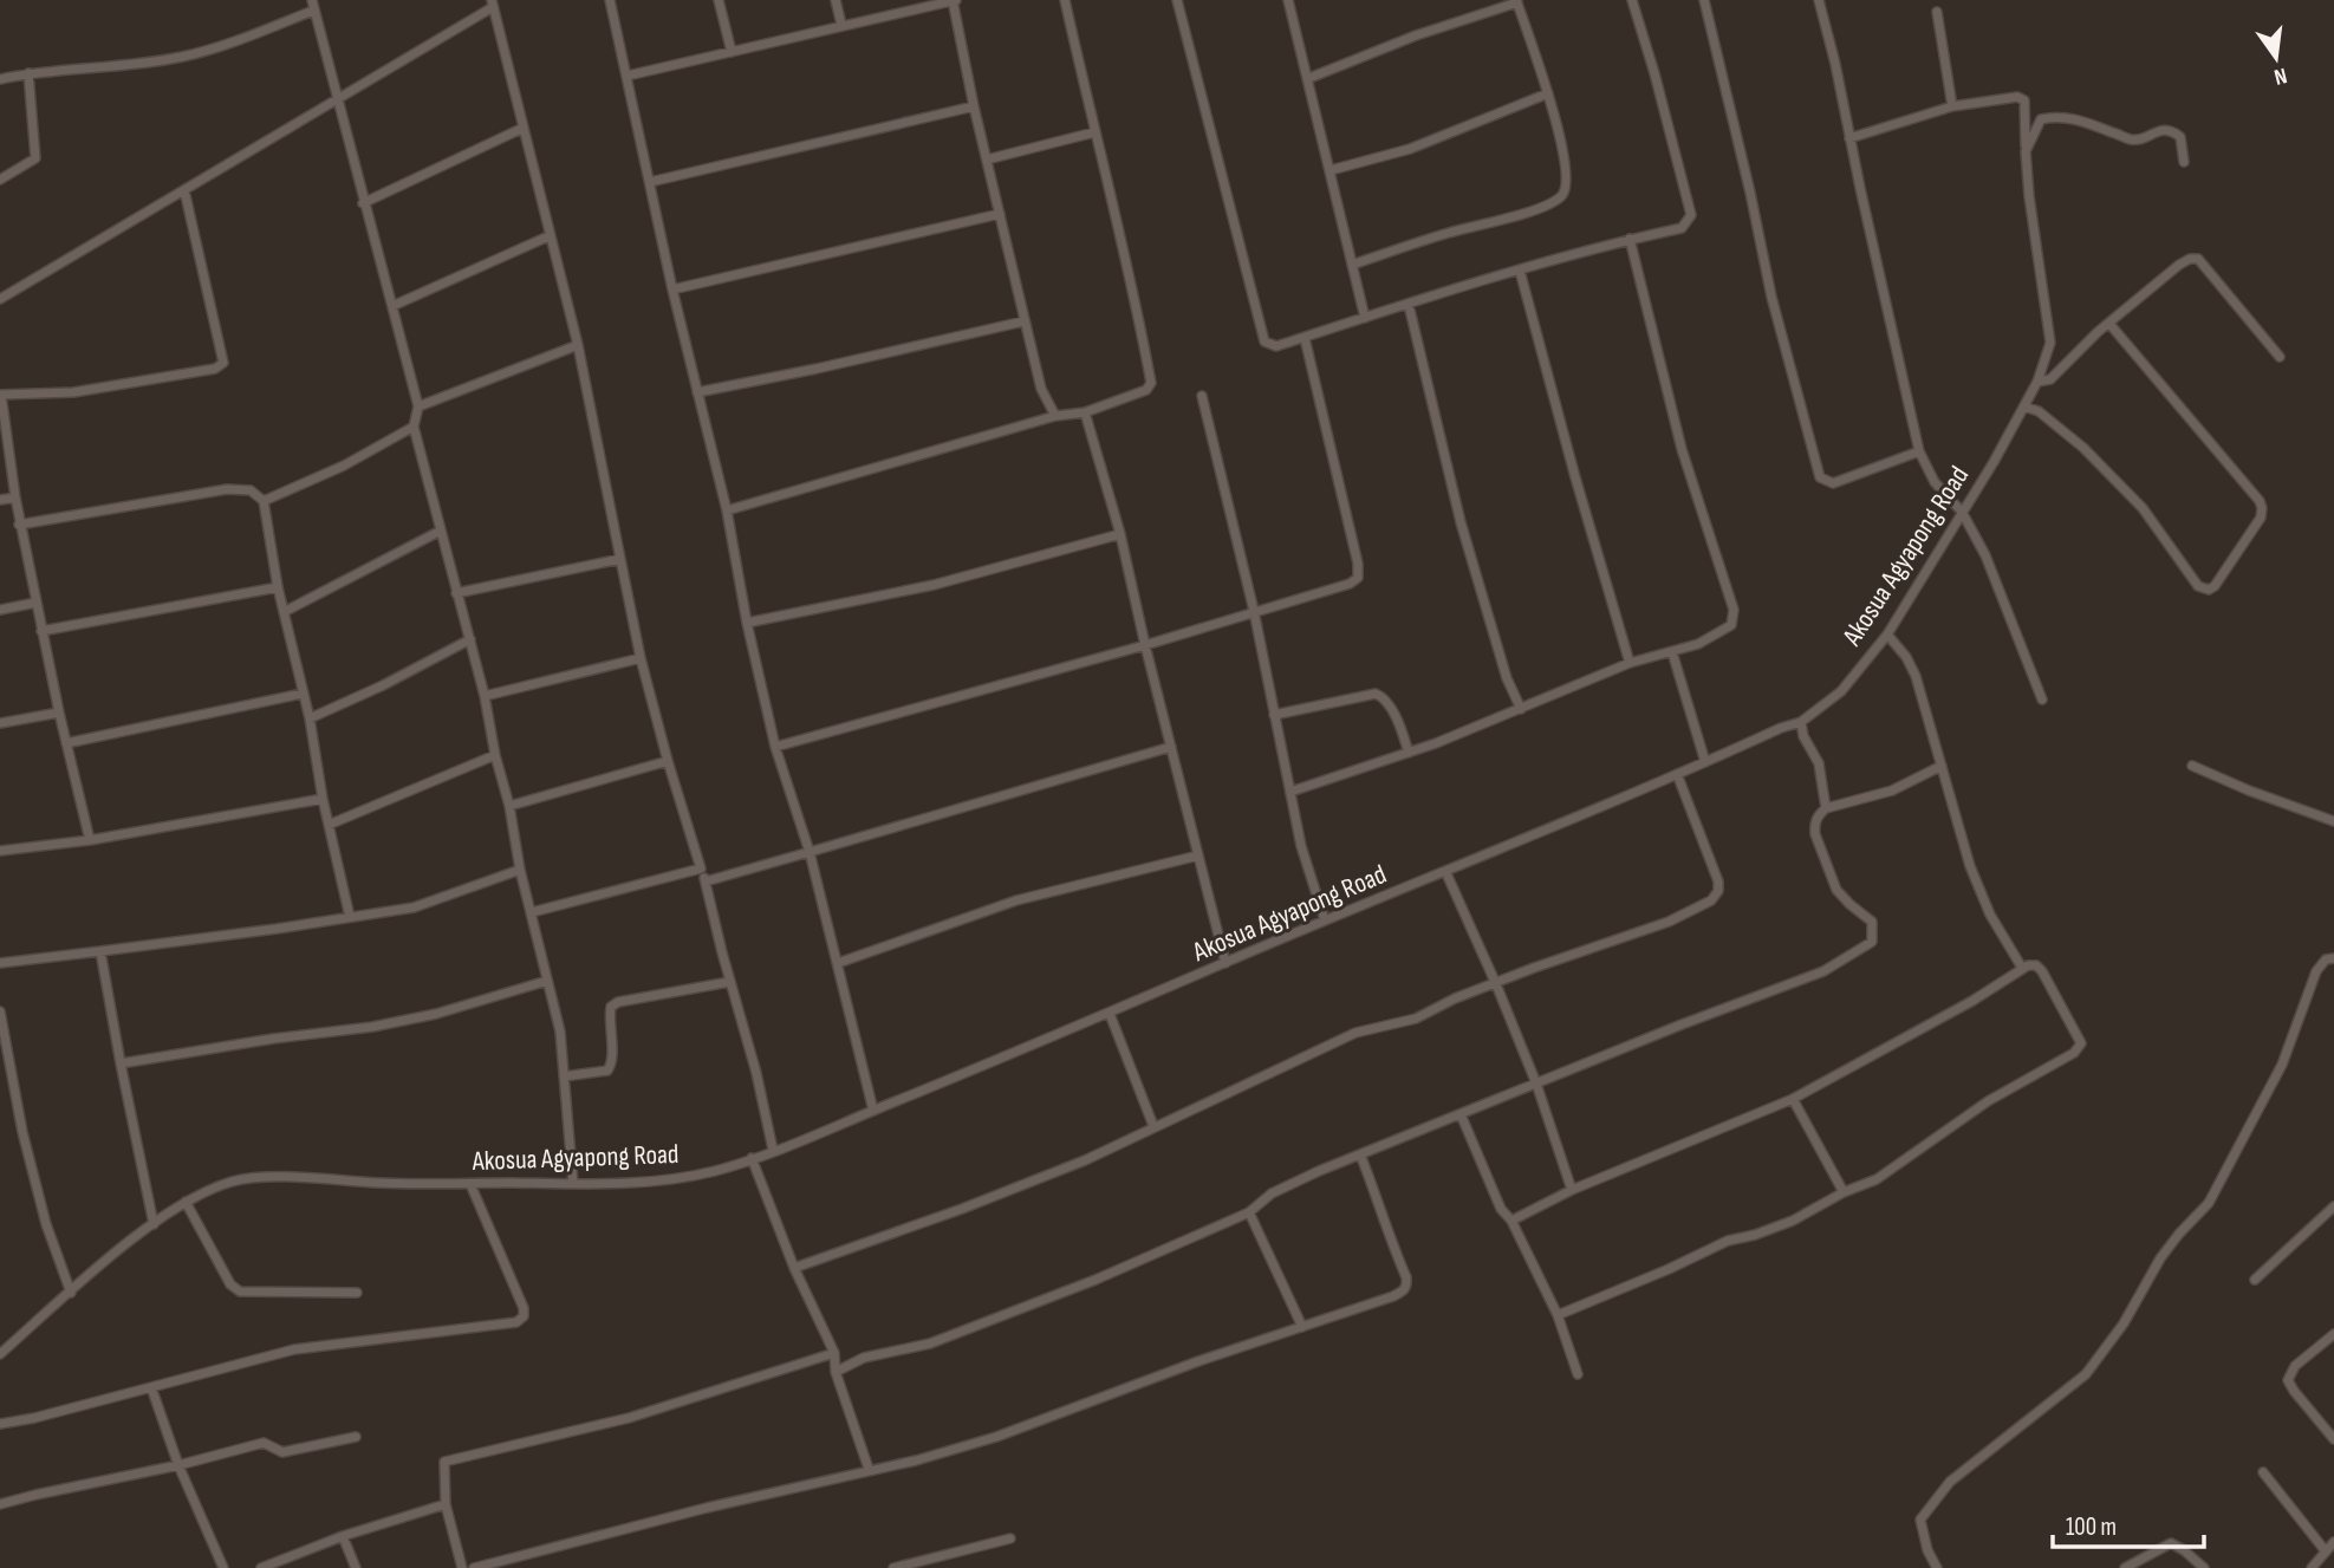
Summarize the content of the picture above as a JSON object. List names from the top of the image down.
{
  "streets": {
    "street": ["Akosua Agyapong Road"]
  },
  "scale_bar": "100 m",
  "north": "bottom"
}
